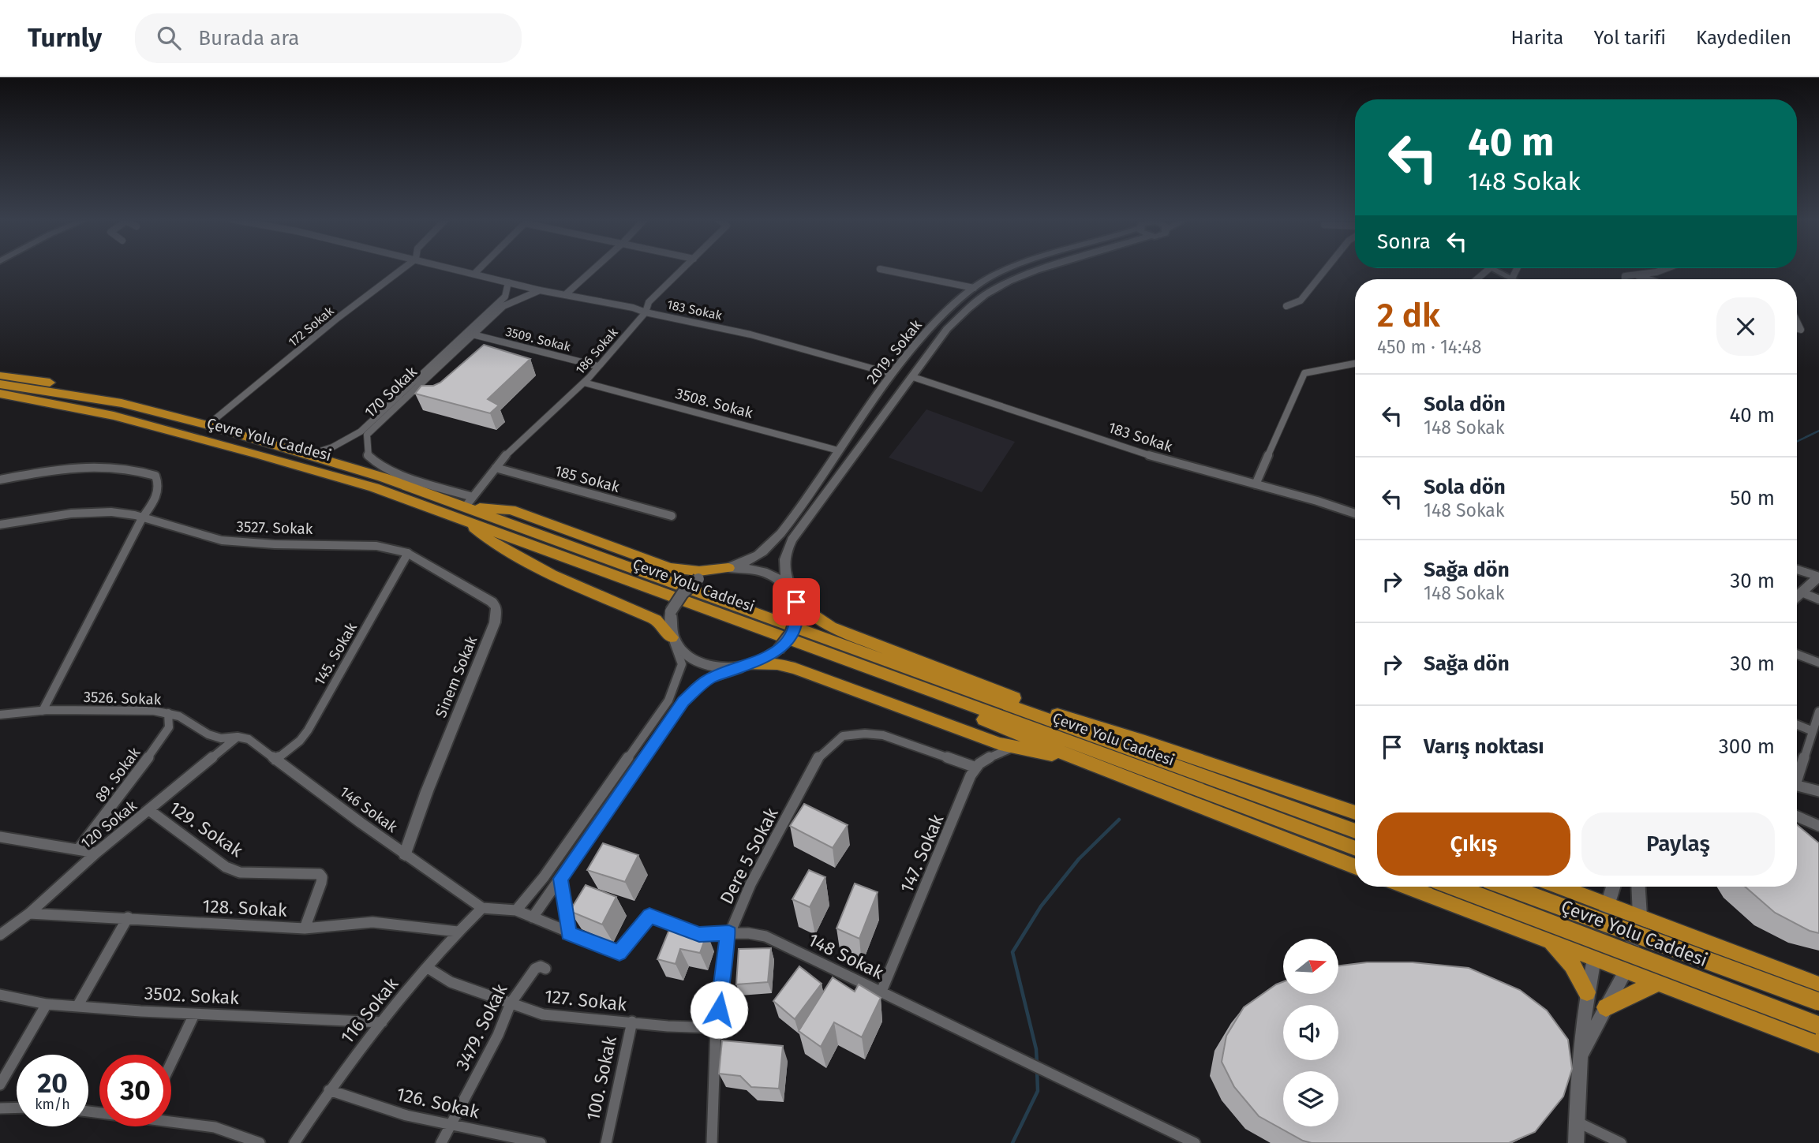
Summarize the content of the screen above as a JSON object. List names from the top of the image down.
{
  "streets": {
    "highway": ["Çevre Yolu Caddesi"],
    "street": [
      "183 Sokak",
      "172 Sokak",
      "3509. Sokak",
      "186 Sokak",
      "2019. Sokak",
      "170 Sokak",
      "3508. Sokak",
      "185 Sokak",
      "3527. Sokak",
      "145. Sokak",
      "Sinem Sokak",
      "3526. Sokak",
      "89. Sokak",
      "146 Sokak",
      "120 Sokak",
      "129. Sokak",
      "147. Sokak",
      "Dere 5 Sokak",
      "128. Sokak",
      "148 Sokak",
      "3502. Sokak",
      "127. Sokak",
      "116 Sokak",
      "3479. Sokak",
      "100. Sokak",
      "126. Sokak"
    ]
  },
  "crossings": [
    ["183 Sokak", "186 Sokak"],
    ["183 Sokak", "2019. Sokak"],
    ["183 Sokak", "170 Sokak"],
    ["172 Sokak", "Çevre Yolu Caddesi"],
    ["3509. Sokak", "186 Sokak"],
    ["3509. Sokak", "170 Sokak"],
    ["186 Sokak", "170 Sokak"],
    ["186 Sokak", "3508. Sokak"],
    ["186 Sokak", "Çevre Yolu Caddesi"],
    ["186 Sokak", "185 Sokak"],
    ["2019. Sokak", "3508. Sokak"],
    ["170 Sokak", "Çevre Yolu Caddesi"],
    ["3527. Sokak", "145. Sokak"],
    ["3527. Sokak", "Sinem Sokak"],
    ["145. Sokak", "Sinem Sokak"],
    ["145. Sokak", "146 Sokak"],
    ["Sinem Sokak", "146 Sokak"],
    ["3526. Sokak", "89. Sokak"],
    ["3526. Sokak", "146 Sokak"],
    ["3526. Sokak", "120 Sokak"],
    ["146 Sokak", "120 Sokak"],
    ["146 Sokak", "148 Sokak"],
    ["146 Sokak", "116 Sokak"],
    ["120 Sokak", "129. Sokak"],
    ["120 Sokak", "128. Sokak"],
    ["129. Sokak", "128. Sokak"],
    ["147. Sokak", "Dere 5 Sokak"],
    ["147. Sokak", "148 Sokak"],
    ["Dere 5 Sokak", "148 Sokak"],
    ["Dere 5 Sokak", "127. Sokak"],
    ["128. Sokak", "116 Sokak"],
    ["148 Sokak", "116 Sokak"],
    ["3502. Sokak", "116 Sokak"],
    ["127. Sokak", "116 Sokak"],
    ["127. Sokak", "3479. Sokak"],
    ["127. Sokak", "100. Sokak"],
    ["116 Sokak", "126. Sokak"],
    ["3479. Sokak", "126. Sokak"]
  ],
  "north": "right",
  "page": {
    "header": "Turnly",
    "search": "Burada ara",
    "nav": ["Harita", "Yol tarifi", "Kaydedilen"],
    "turn": ["40 m", "148 Sokak"],
    "then": "Sonra",
    "heading": ["2 dk", "450 m · 14:48"],
    "list": [
      {
        "name": "Sola dön",
        "note": "148 Sokak",
        "value": "40 m"
      },
      {
        "name": "Sola dön",
        "note": "148 Sokak",
        "value": "50 m"
      },
      {
        "name": "Sağa dön",
        "note": "148 Sokak",
        "value": "30 m"
      },
      {
        "name": "Sağa dön",
        "value": "30 m"
      },
      {
        "name": "Varış noktası",
        "value": "300 m"
      }
    ],
    "buttons": ["Çıkış", "Paylaş"],
    "speed": "20 km/h",
    "limit": "30"
  }
}
